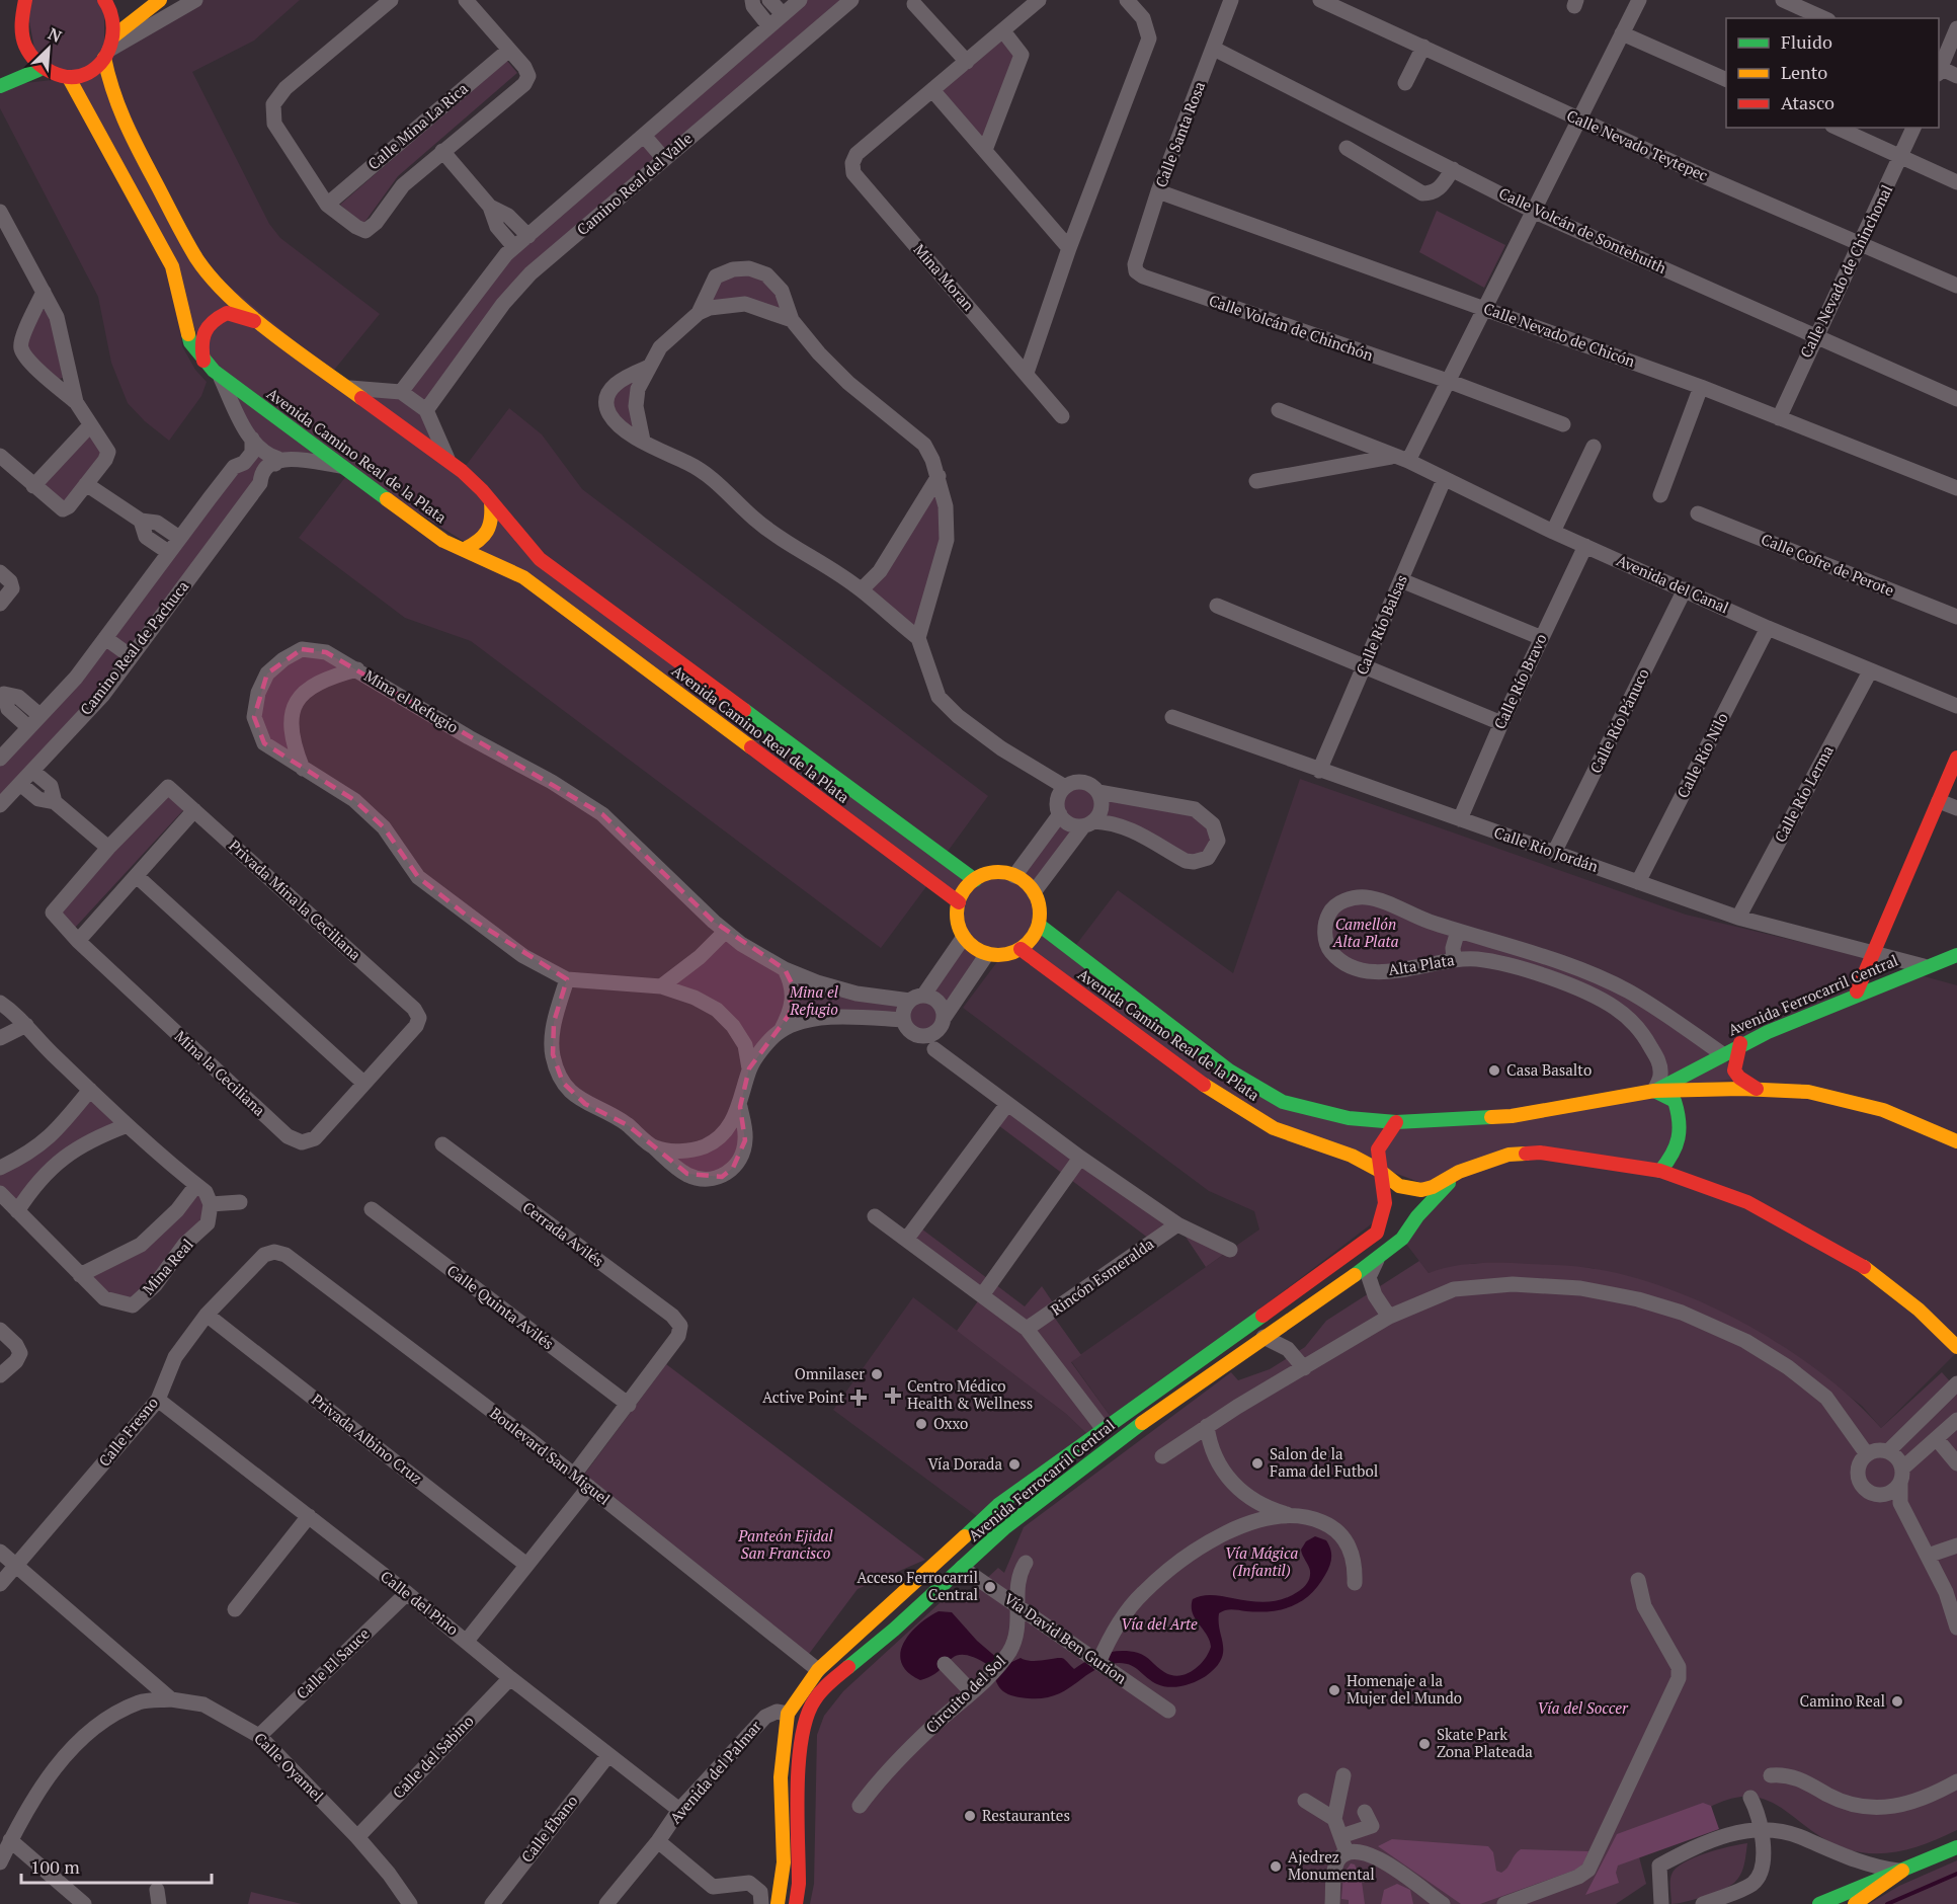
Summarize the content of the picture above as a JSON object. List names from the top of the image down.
{
  "streets": {
    "main road": ["Avenida Camino Real de la Plata", "Avenida Ferrocarril Central"],
    "street": [
      "Calle Mina La Rica",
      "Calle Santa Rosa",
      "Calle Nevado Teytepec",
      "Camino Real del Valle",
      "Calle Volcán de Sontehuith",
      "Calle Nevado de Chinchonal",
      "Mina Moran",
      "Calle Volcán de Chinchón",
      "Calle Nevado de Chicón",
      "Calle Cofre de Perote",
      "Avenida del Canal",
      "Calle Río Balsas",
      "Camino Real de Pachuca",
      "Calle Río Bravo",
      "Mina el Refugio",
      "Calle Río Pánuco",
      "Calle Río Nilo",
      "Calle Río Lerma",
      "Calle Río Jordán",
      "Privada Mina la Ceciliana",
      "Alta Plata",
      "Mina la Ceciliana",
      "Cerrada Avilés",
      "Mina Real",
      "Rincón Esmeralda",
      "Calle Quinta Avilés",
      "Calle Fresno",
      "Privada Albino Cruz",
      "Boulevard San Miguel",
      "Calle del Pino",
      "Vía David Ben Gurion",
      "Calle El Sauce",
      "Circuito del Sol",
      "Calle del Sabino",
      "Calle Oyamel",
      "Avenida del Palmar",
      "Calle Ébano"
    ]
  },
  "crossings": [
    ["Calle Santa Rosa", "Calle Volcán de Sontehuith"],
    ["Calle Santa Rosa", "Calle Volcán de Chinchón"],
    ["Calle Santa Rosa", "Calle Nevado de Chicón"],
    ["Calle Nevado Teytepec", "Calle Nevado de Chinchonal"],
    ["Calle Volcán de Sontehuith", "Calle Nevado de Chinchonal"],
    ["Calle Nevado de Chinchonal", "Calle Nevado de Chicón"],
    ["Avenida Camino Real de la Plata", "Alta Plata"],
    ["Avenida Camino Real de la Plata", "Avenida Ferrocarril Central"],
    ["Avenida del Canal", "Calle Río Balsas"],
    ["Avenida del Canal", "Calle Río Bravo"],
    ["Avenida del Canal", "Calle Río Pánuco"],
    ["Avenida del Canal", "Calle Río Nilo"],
    ["Avenida del Canal", "Calle Río Lerma"],
    ["Calle Río Balsas", "Calle Río Jordán"],
    ["Calle Río Bravo", "Calle Río Jordán"],
    ["Calle Río Pánuco", "Calle Río Jordán"],
    ["Calle Río Nilo", "Calle Río Jordán"],
    ["Calle Río Lerma", "Calle Río Jordán"],
    ["Calle Río Jordán", "Avenida Ferrocarril Central"],
    ["Privada Mina la Ceciliana", "Mina la Ceciliana"],
    ["Alta Plata", "Avenida Ferrocarril Central"],
    ["Avenida Ferrocarril Central", "Boulevard San Miguel"],
    ["Avenida Ferrocarril Central", "Vía David Ben Gurion"],
    ["Avenida Ferrocarril Central", "Avenida del Palmar"],
    ["Cerrada Avilés", "Calle Quinta Avilés"],
    ["Calle Fresno", "Privada Albino Cruz"],
    ["Calle Fresno", "Boulevard San Miguel"],
    ["Calle Fresno", "Calle del Pino"],
    ["Calle del Pino", "Calle El Sauce"],
    ["Calle del Pino", "Calle del Sabino"],
    ["Calle del Pino", "Avenida del Palmar"],
    ["Calle del Pino", "Calle Ébano"],
    ["Vía David Ben Gurion", "Circuito del Sol"],
    ["Calle El Sauce", "Calle Oyamel"],
    ["Calle del Sabino", "Calle Oyamel"]
  ],
  "parks": [
    "Camellón Alta Plata",
    "Mina el Refugio",
    "Panteón Ejidal San Francisco",
    "Vía Mágica (Infantil)",
    "Vía del Arte",
    "Vía del Soccer"
  ],
  "places": {
    "other": [
      "Casa Basalto",
      "Omnilaser",
      "Oxxo",
      "Salon de la Fama del Futbol",
      "Vía Dorada",
      "Acceso Ferrocarril Central",
      "Homenaje a la Mujer del Mundo",
      "Camino Real",
      "Skate Park Zona Plateada",
      "Restaurantes",
      "Ajedrez Monumental"
    ],
    "health": ["Centro Médico Health & Wellness", "Active Point"]
  },
  "legend": ["Fluido", "Lento", "Atasco"],
  "scale_bar": "100 m",
  "north": "top right"
}
